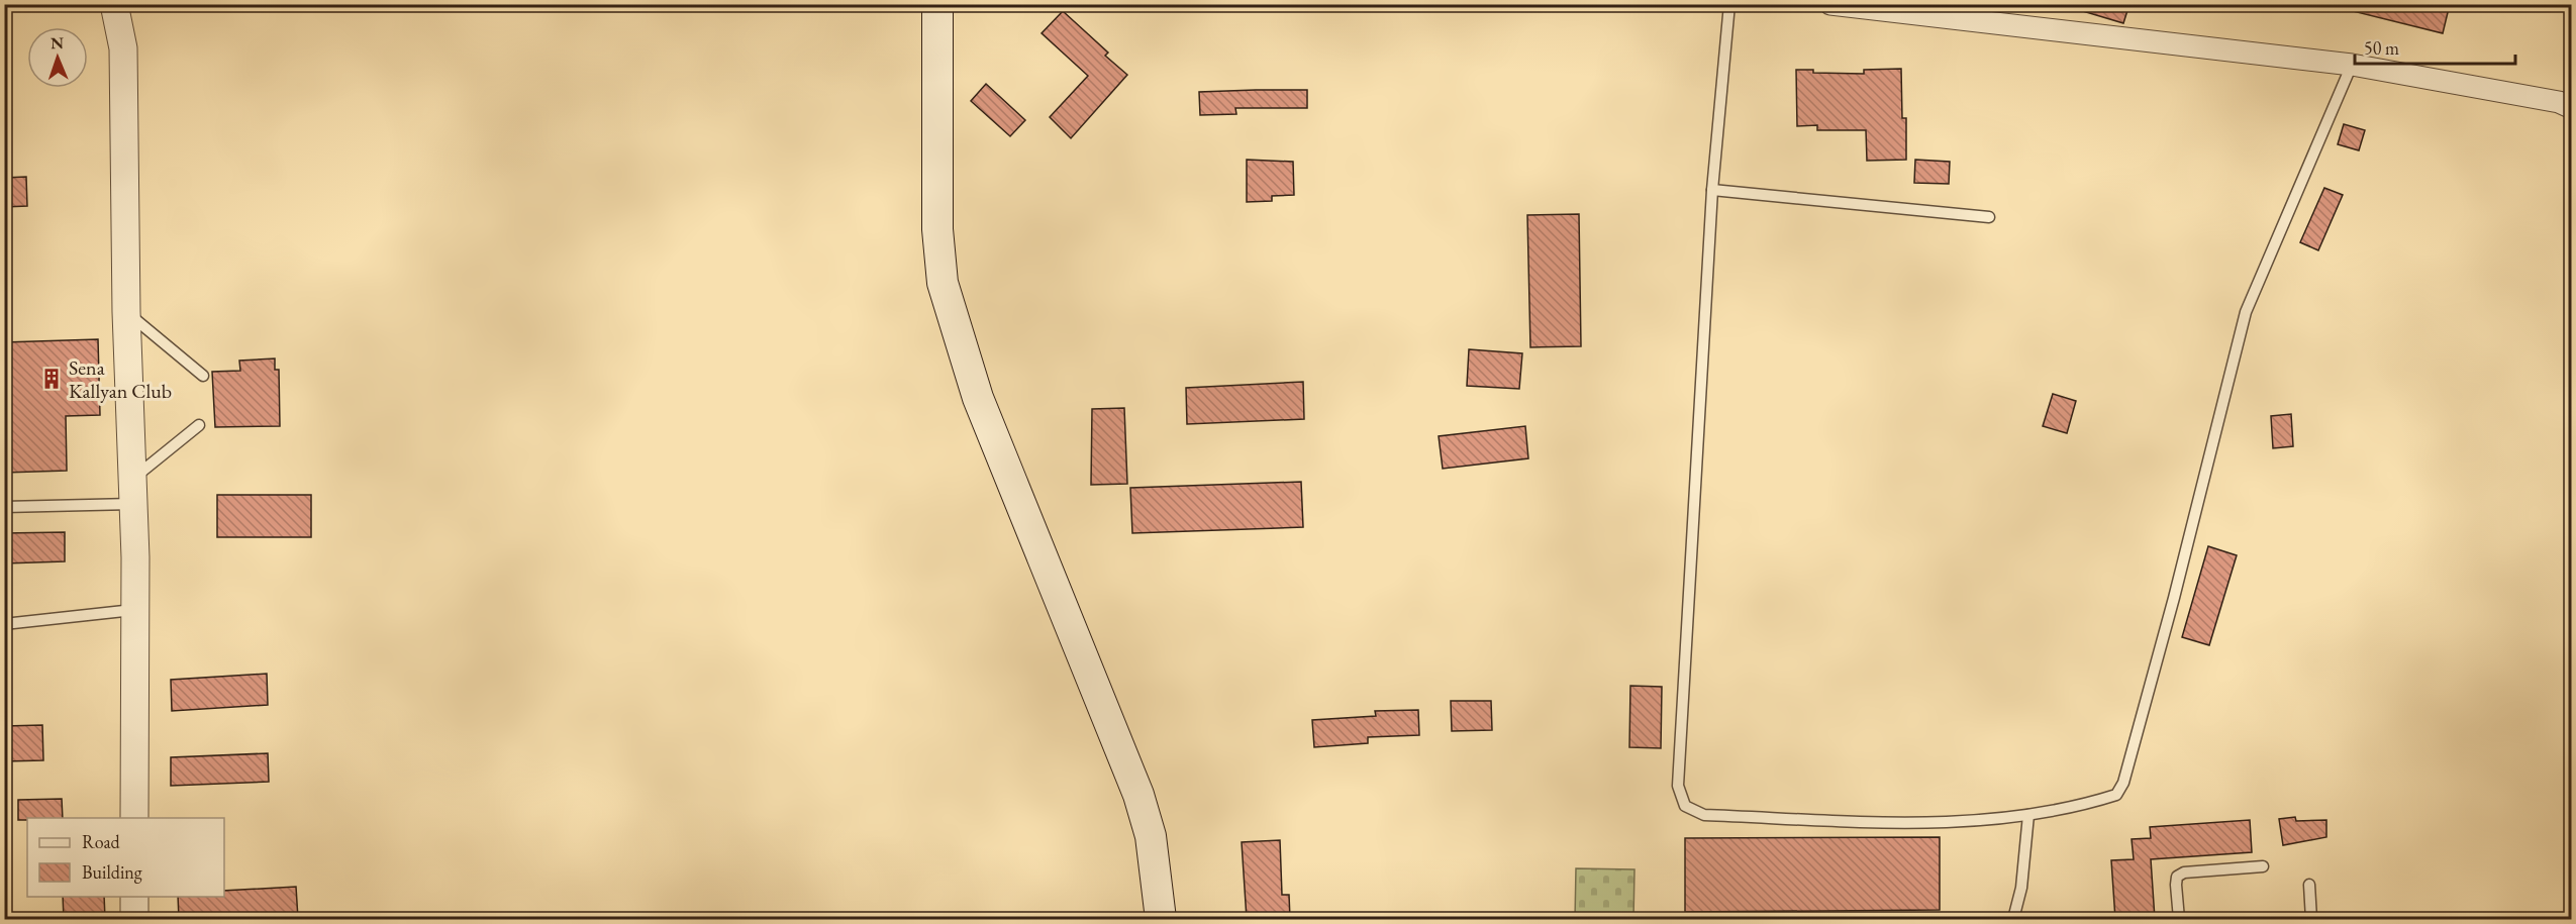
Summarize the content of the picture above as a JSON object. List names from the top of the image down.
{
  "places": {
    "building": ["Sena Kallyan Club"]
  },
  "legend": ["Road", "Building"],
  "scale_bar": "50 m",
  "north": "top"
}
